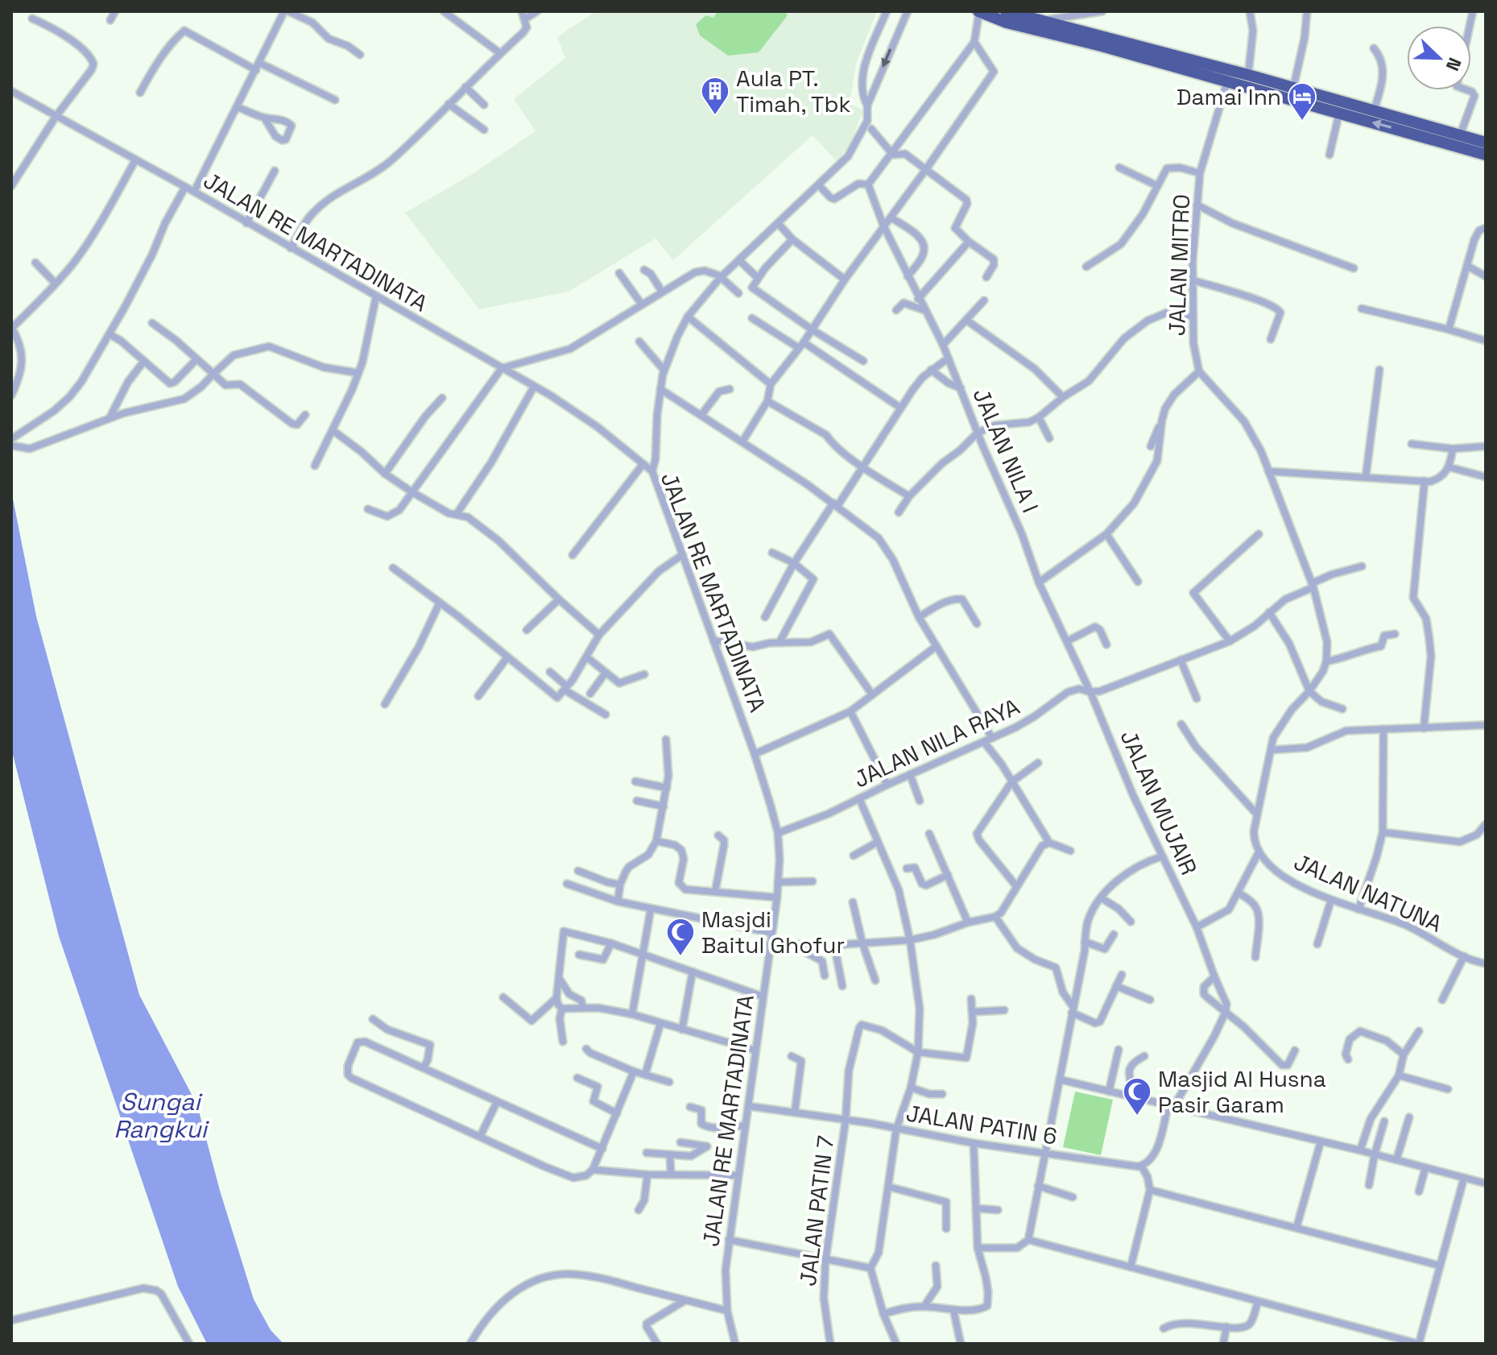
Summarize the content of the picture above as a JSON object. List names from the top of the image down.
{
  "streets": {
    "street": [
      "JALAN RE MARTADINATA",
      "JALAN MITRO",
      "JALAN NILA I",
      "JALAN NILA RAYA",
      "JALAN MUJAIR",
      "JALAN NATUNA",
      "JALAN PATIN 6",
      "JALAN PATIN 7"
    ]
  },
  "crossings": [
    ["JALAN RE MARTADINATA", "JALAN NILA RAYA"],
    ["JALAN RE MARTADINATA", "JALAN PATIN 6"],
    ["JALAN NILA I", "JALAN NILA RAYA"],
    ["JALAN NILA I", "JALAN MUJAIR"],
    ["JALAN NILA RAYA", "JALAN MUJAIR"],
    ["JALAN PATIN 6", "JALAN PATIN 7"]
  ],
  "water": ["Sungai Rangkui"],
  "places": {
    "building": ["Aula PT. Timah, Tbk"],
    "hotel": ["Damai Inn"],
    "mosque": ["Masjdi Baitul Ghofur", "Masjid Al Husna Pasir Garam"]
  },
  "north": "bottom right"
}
